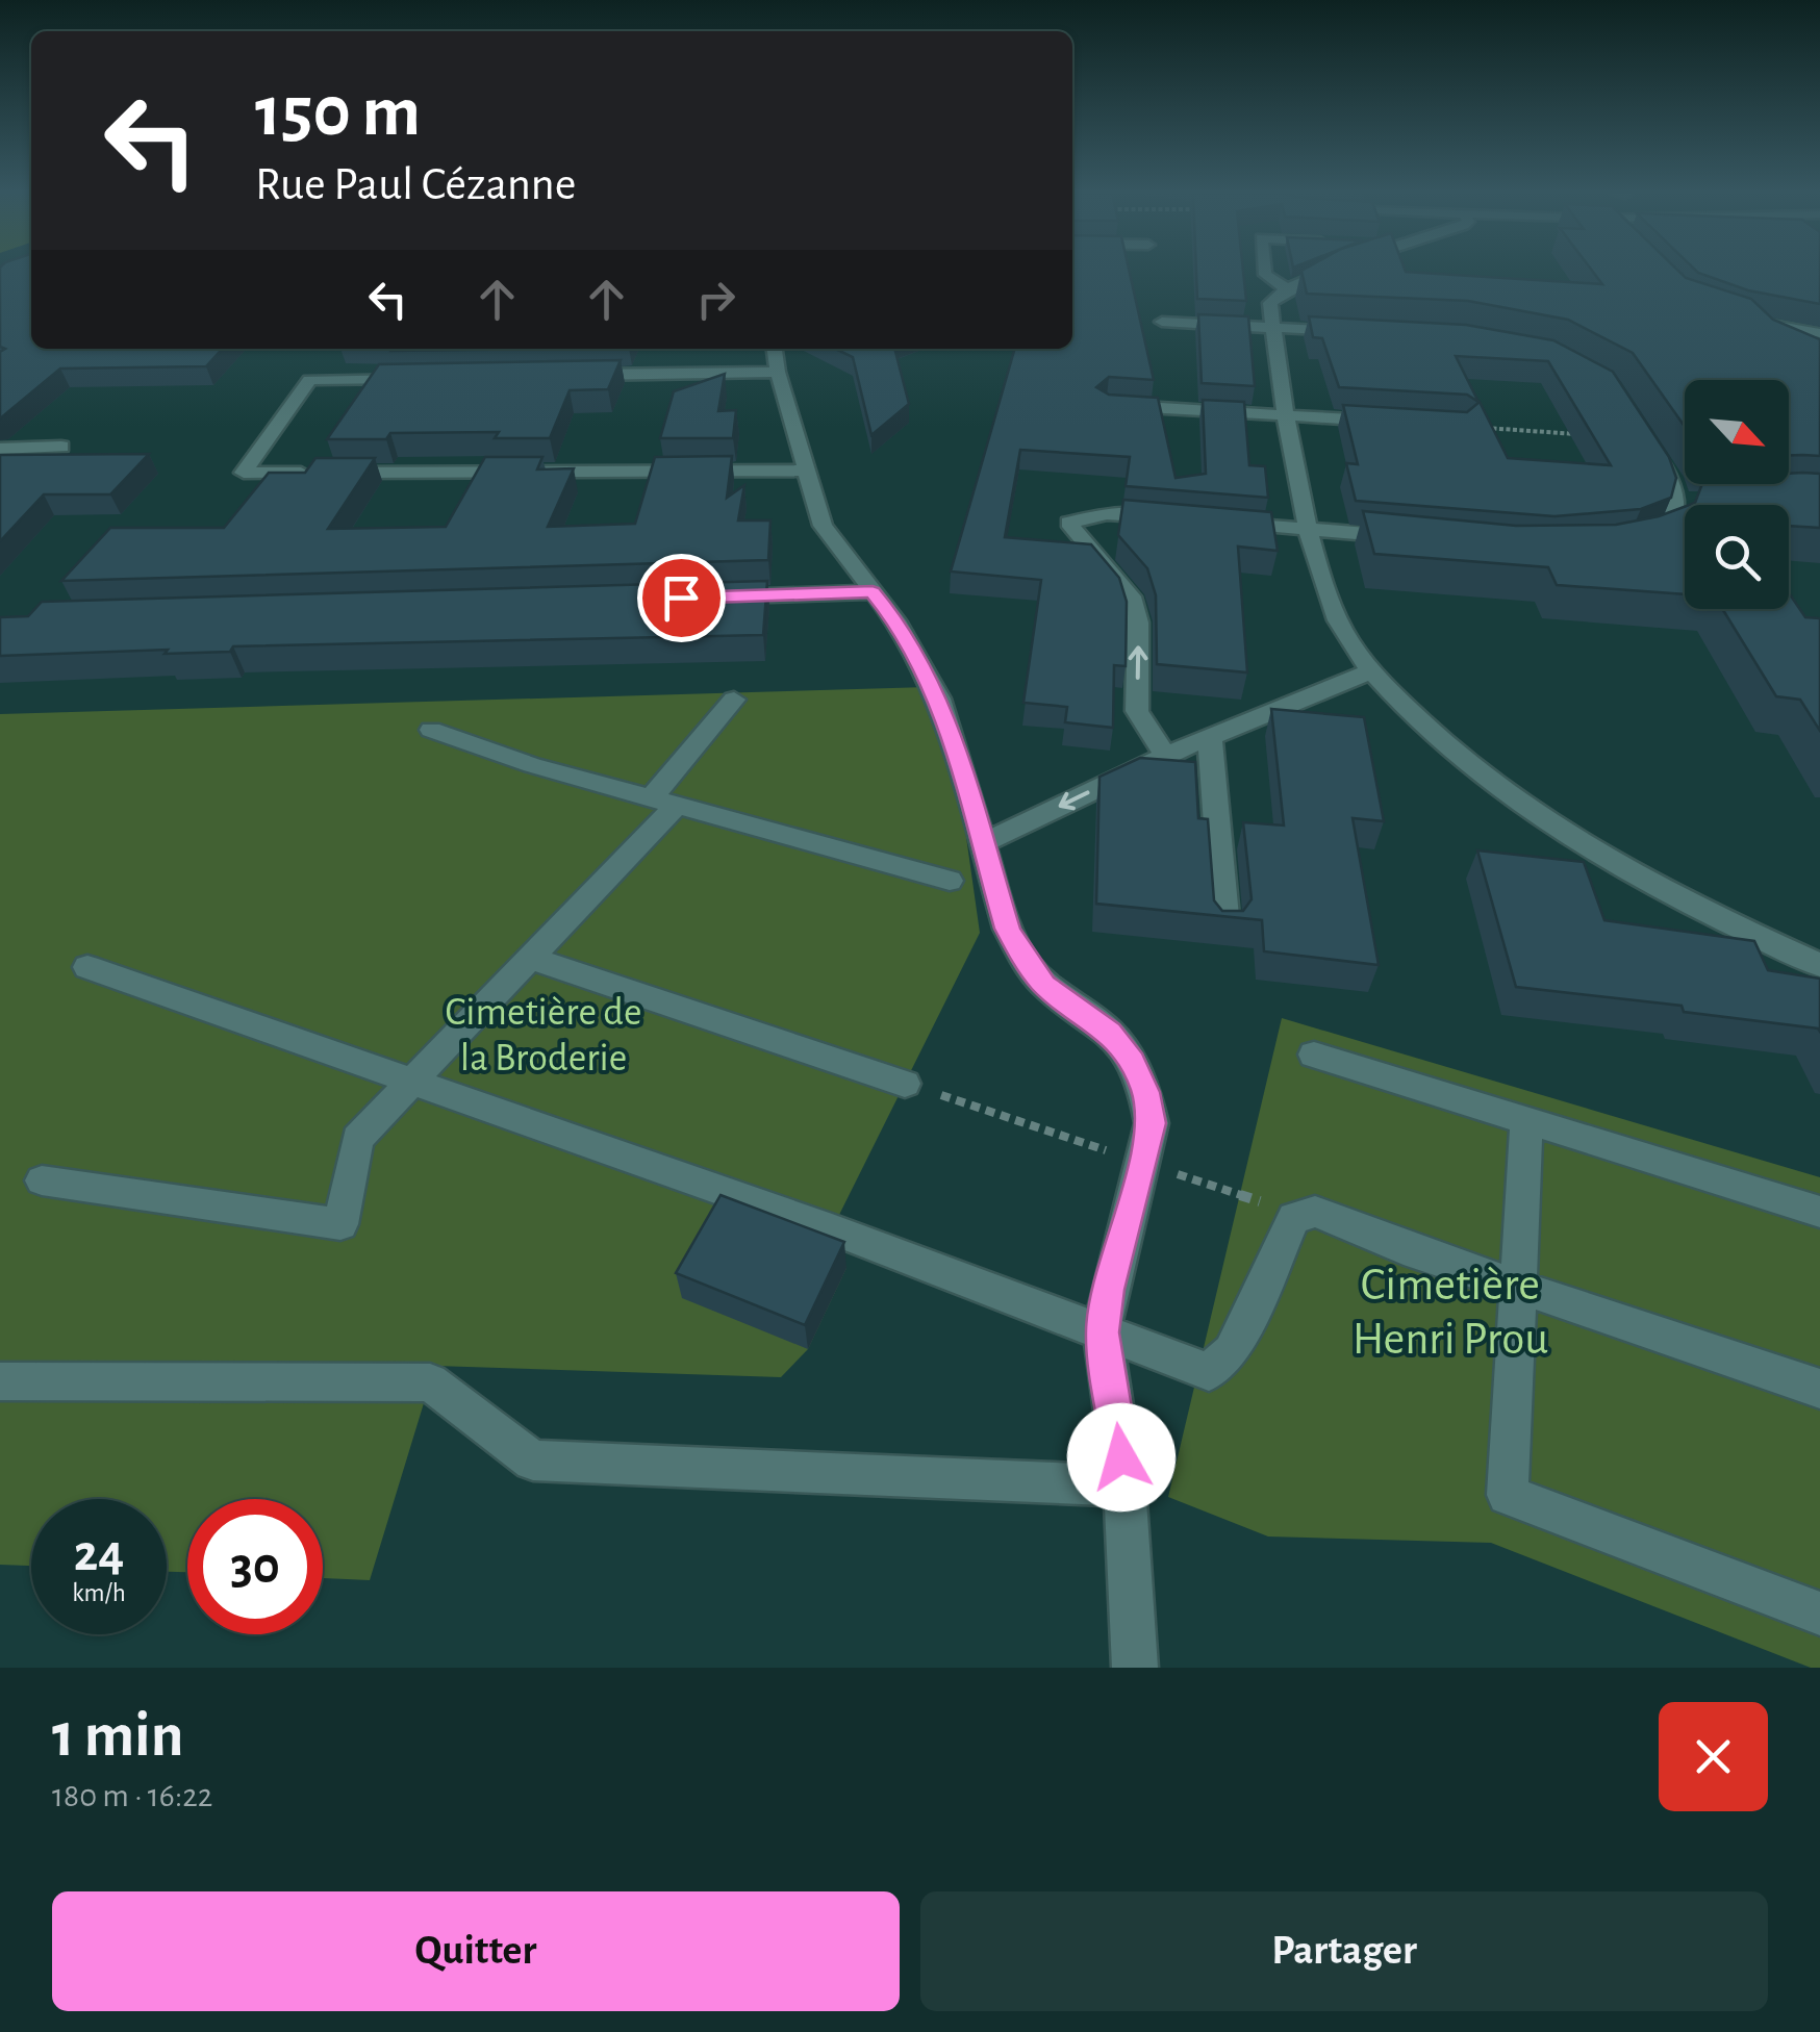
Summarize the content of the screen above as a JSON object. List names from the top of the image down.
{
  "parks": ["Cimetière de la Broderie", "Cimetière Henri Prou"],
  "north": "bottom right",
  "page": {
    "turn": ["150 m", "Rue Paul Cézanne"],
    "speed": "24 km/h",
    "limit": "30",
    "heading": ["1 min", "180 m · 16:22"],
    "buttons": ["Quitter", "Partager"]
  }
}
